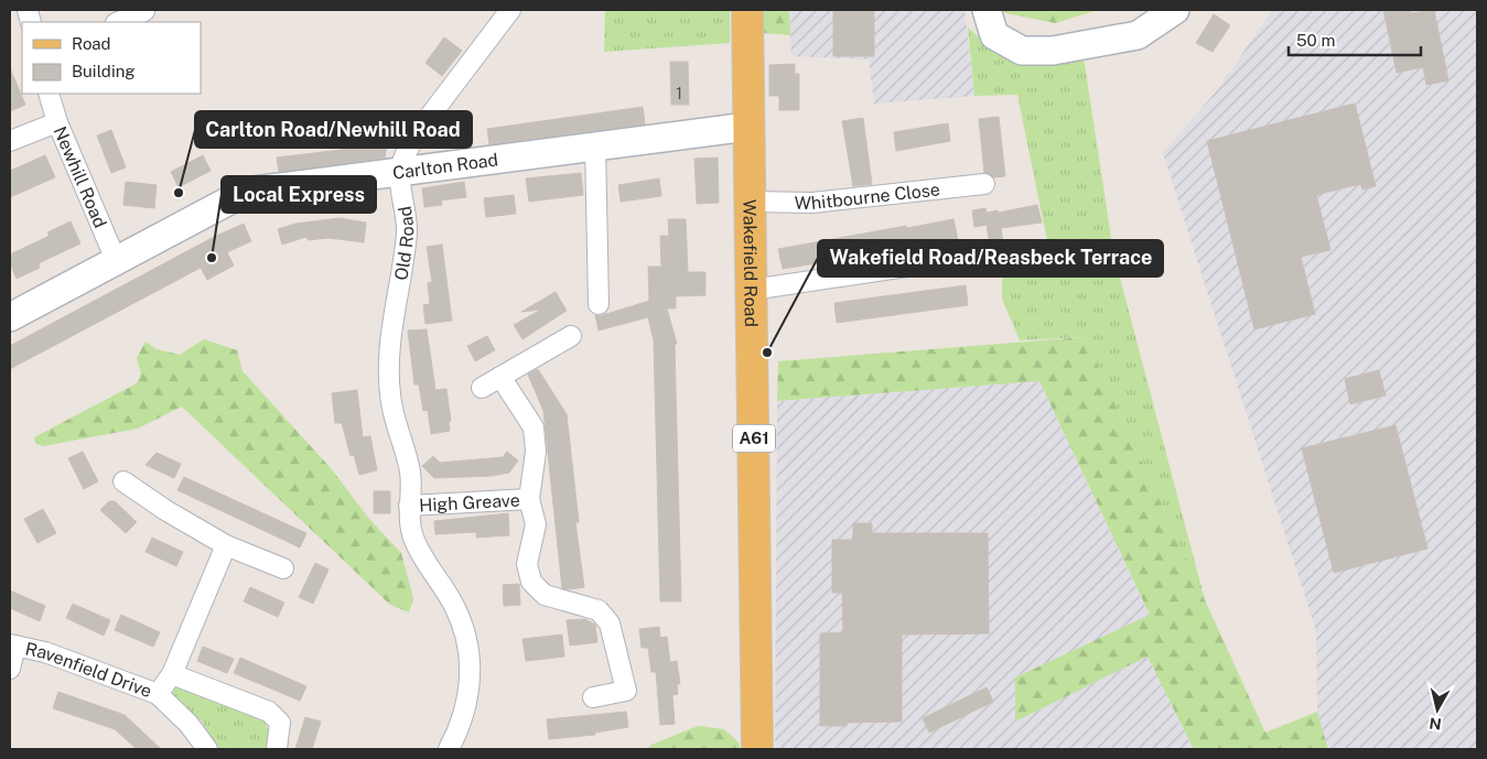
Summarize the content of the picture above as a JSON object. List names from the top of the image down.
{
  "streets": {
    "main road": ["Carlton Road", "Wakefield Road", "A61"],
    "street": [
      "Newhill Road",
      "Whitbourne Close",
      "Old Road",
      "High Greave",
      "Ravenfield Drive"
    ]
  },
  "crossings": [
    ["Carlton Road", "Newhill Road"],
    ["Carlton Road", "Old Road"],
    ["Carlton Road", "Wakefield Road"],
    ["Whitbourne Close", "Wakefield Road"],
    ["Old Road", "High Greave"]
  ],
  "places": ["Carlton Road/Newhill Road", "Local Express", "Wakefield Road/Reasbeck Terrace"],
  "house_numbers": ["1"],
  "legend": ["Road", "Building"],
  "scale_bar": "50 m",
  "north": "bottom"
}
